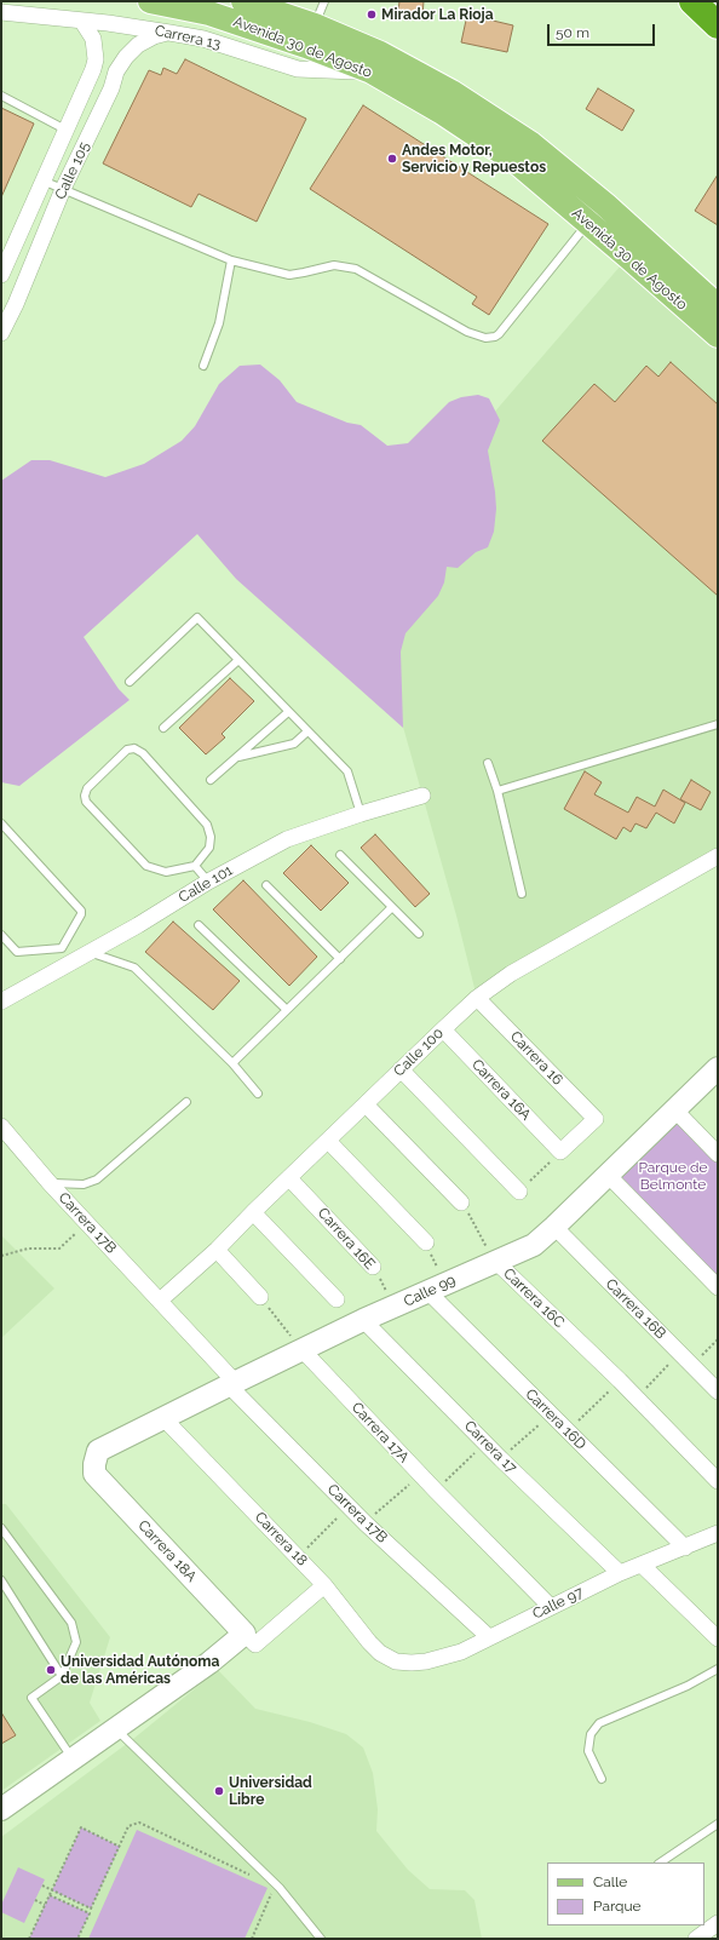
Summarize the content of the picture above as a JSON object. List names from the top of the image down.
{
  "streets": {
    "main road": ["Avenida 30 de Agosto"],
    "street": [
      "Carrera 13",
      "Calle 105",
      "Calle 101",
      "Calle 100",
      "Carrera 16",
      "Carrera 16A",
      "Carrera 17B",
      "Carrera 16E",
      "Calle 99",
      "Carrera 16C",
      "Carrera 16B",
      "Carrera 16D",
      "Carrera 17A",
      "Carrera 17",
      "Carrera 18",
      "Carrera 18A",
      "Calle 97"
    ]
  },
  "crossings": [
    ["Carrera 13", "Avenida 30 de Agosto"],
    ["Carrera 13", "Calle 105"],
    ["Calle 100", "Carrera 16"],
    ["Calle 100", "Carrera 16A"],
    ["Calle 100", "Carrera 17B"],
    ["Calle 100", "Carrera 16E"],
    ["Carrera 16", "Carrera 16A"],
    ["Carrera 17B", "Calle 99"],
    ["Carrera 17B", "Calle 97"],
    ["Carrera 16E", "Calle 99"],
    ["Calle 99", "Carrera 16C"],
    ["Calle 99", "Carrera 16B"],
    ["Calle 99", "Carrera 16D"],
    ["Calle 99", "Carrera 17A"],
    ["Calle 99", "Carrera 17"],
    ["Calle 99", "Carrera 18"],
    ["Calle 99", "Carrera 18A"],
    ["Carrera 16D", "Calle 97"],
    ["Carrera 17A", "Calle 97"],
    ["Carrera 17", "Calle 97"],
    ["Carrera 18", "Calle 97"]
  ],
  "parks": ["Parque de Belmonte"],
  "places": [
    "Mirador La Rioja",
    "Andes Motor, Servicio y Repuestos",
    "Universidad Autónoma de las Américas",
    "Universidad Libre"
  ],
  "legend": ["Calle", "Parque"],
  "scale_bar": "50 m"
}
